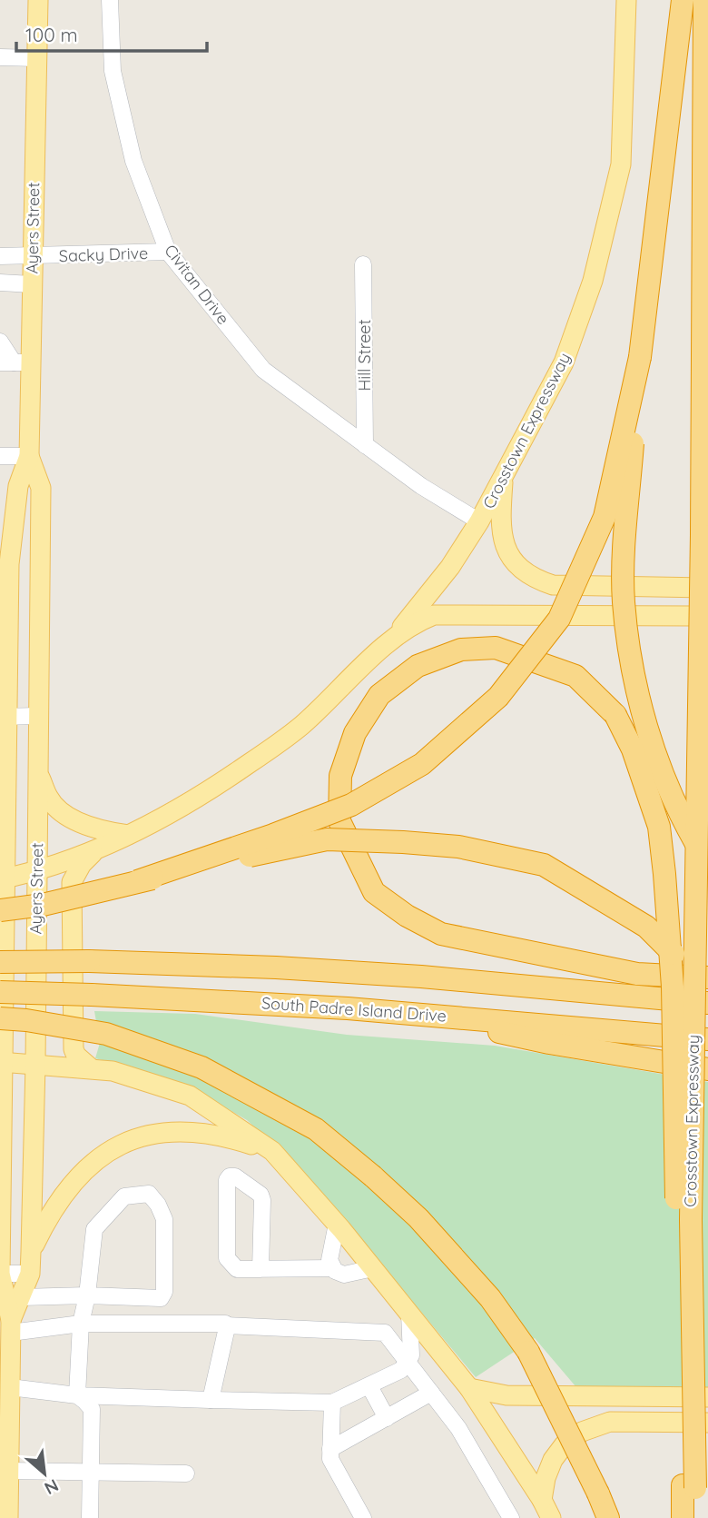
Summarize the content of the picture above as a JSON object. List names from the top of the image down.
{
  "streets": {
    "highway": ["Crosstown Expressway", "South Padre Island Drive"],
    "main road": ["Ayers Street"],
    "street": ["Sacky Drive", "Civitan Drive", "Hill Street"]
  },
  "crossings": [
    ["Ayers Street", "Sacky Drive"],
    ["Sacky Drive", "Civitan Drive"],
    ["Civitan Drive", "Hill Street"],
    ["Civitan Drive", "Crosstown Expressway"]
  ],
  "scale_bar": "100 m",
  "north": "bottom right"
}
